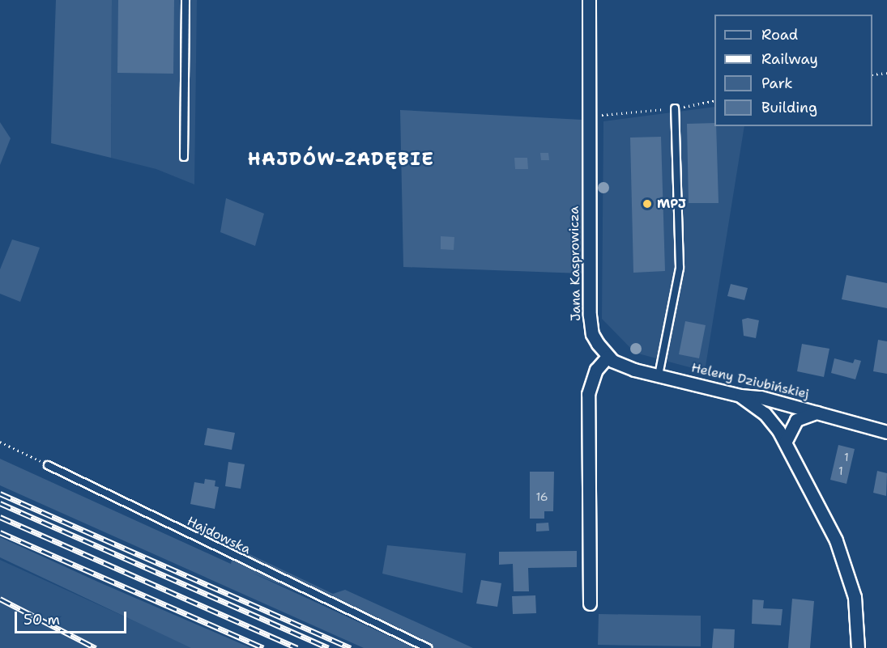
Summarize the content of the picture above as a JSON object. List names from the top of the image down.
{
  "streets": {
    "street": ["Jana Kasprowicza", "Heleny Dziubińskiej"],
    "lane": ["Hajdowska"]
  },
  "crossings": [
    ["Jana Kasprowicza", "Heleny Dziubińskiej"]
  ],
  "districts": ["HAJDÓW-ZADĘBIE"],
  "places": ["MPJ"],
  "house_numbers": ["1", "1", "16"],
  "legend": [
    "Road",
    "Railway",
    "Park",
    "Building"
  ],
  "scale_bar": "50 m"
}
